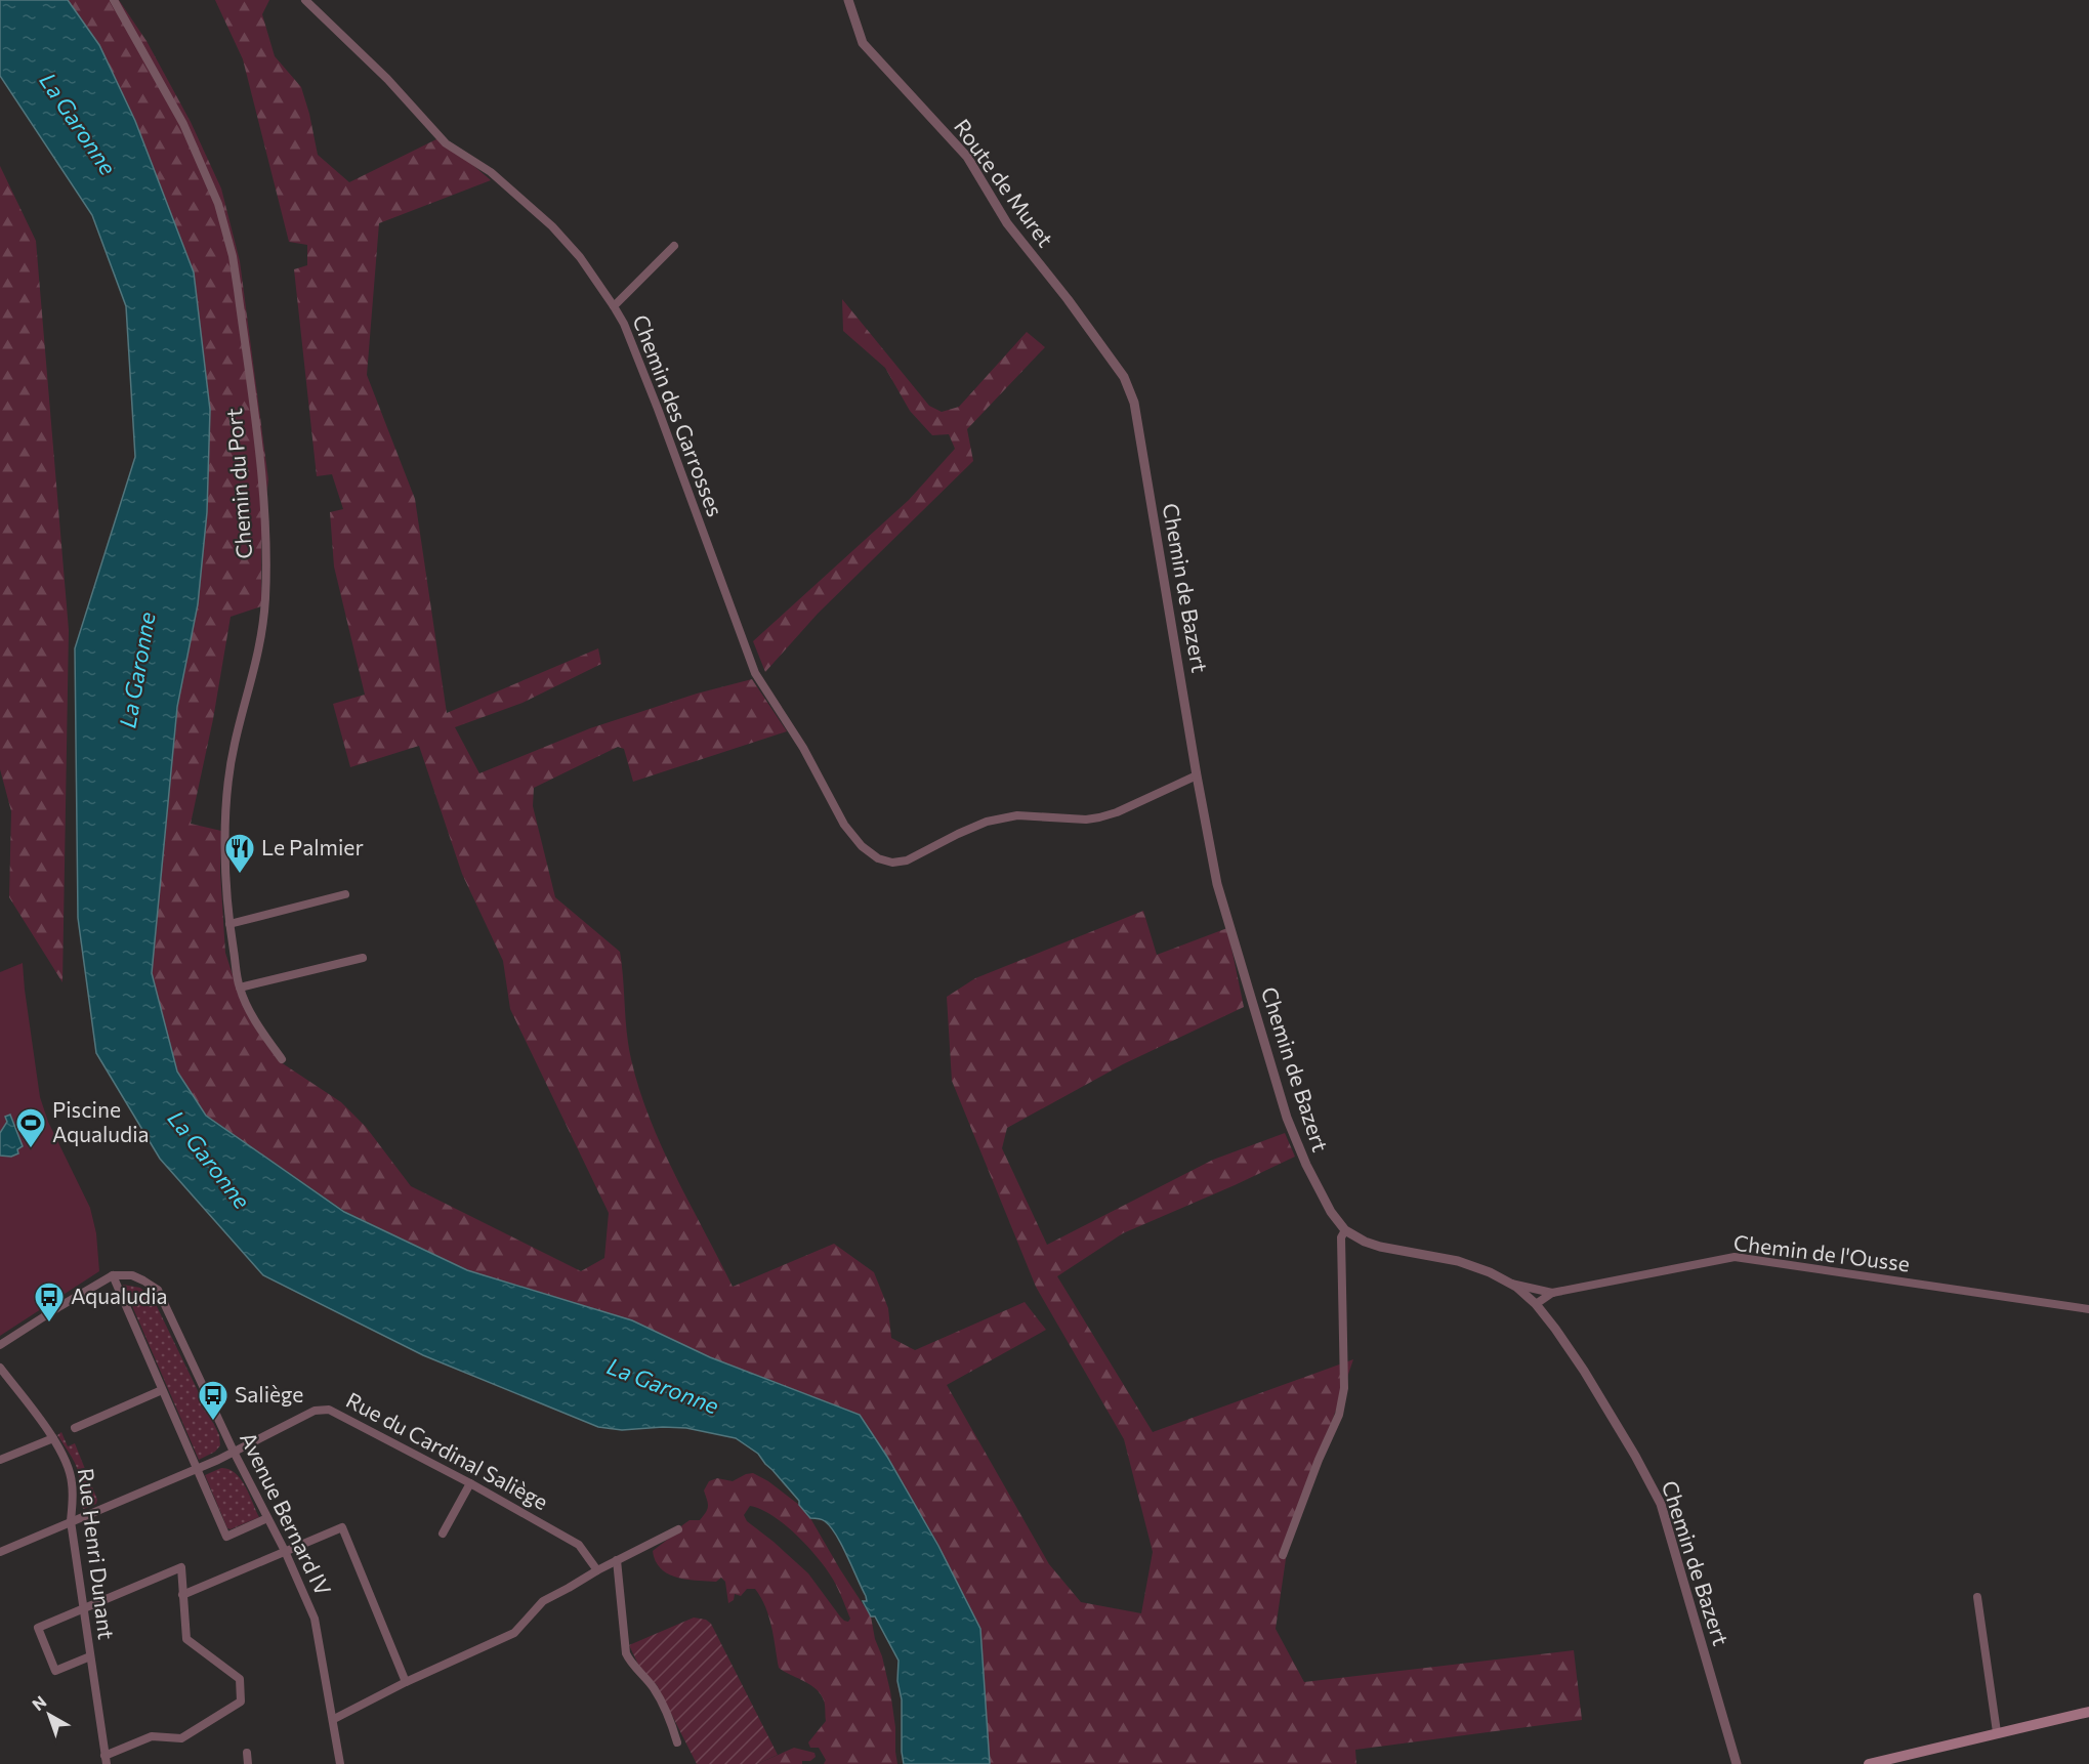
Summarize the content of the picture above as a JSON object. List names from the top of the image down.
{
  "streets": {
    "street": [
      "Route de Muret",
      "Chemin des Garrosses",
      "Chemin du Port",
      "Chemin de Bazert",
      "Chemin de l'Ousse",
      "Rue du Cardinal Saliège",
      "Avenue Bernard IV",
      "Rue Henri Dunant"
    ]
  },
  "crossings": [
    ["Route de Muret", "Chemin de Bazert"],
    ["Chemin des Garrosses", "Chemin de Bazert"],
    ["Chemin de Bazert", "Chemin de l'Ousse"],
    ["Rue du Cardinal Saliège", "Avenue Bernard IV"],
    ["Rue du Cardinal Saliège", "Rue Henri Dunant"]
  ],
  "water": ["La Garonne"],
  "places": {
    "restaurant": ["Le Palmier"],
    "sports": ["Piscine Aqualudia"],
    "bus stop": ["Aqualudia", "Saliège"]
  },
  "north": "top left"
}
